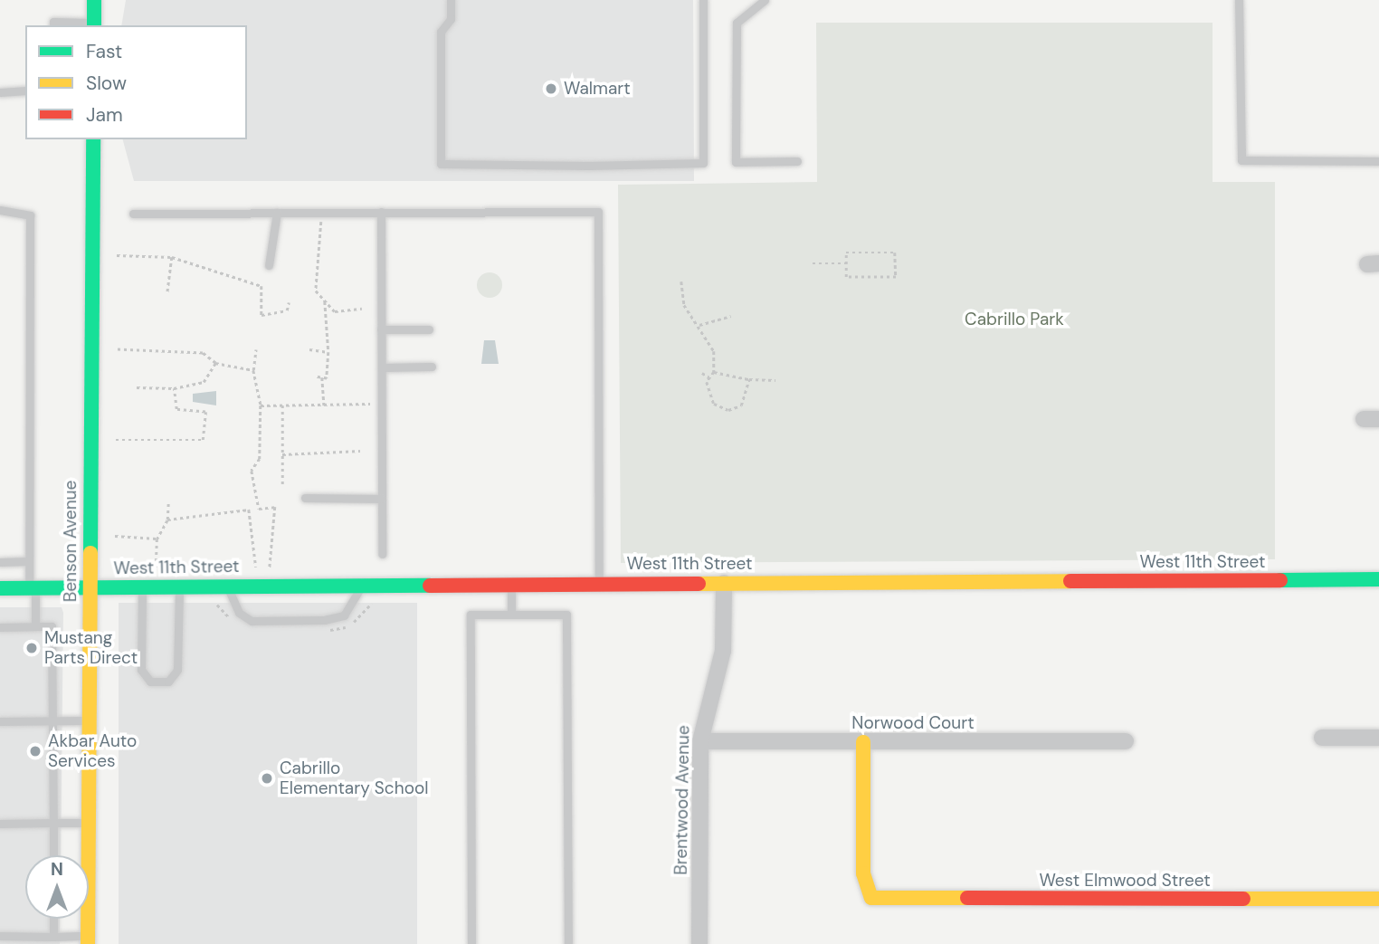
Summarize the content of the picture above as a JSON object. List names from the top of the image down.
{
  "streets": {
    "street": [
      "Benson Avenue",
      "West 11th Street",
      "Norwood Court",
      "Brentwood Avenue",
      "West Elmwood Street"
    ]
  },
  "crossings": [
    ["Benson Avenue", "West 11th Street"],
    ["West 11th Street", "Brentwood Avenue"],
    ["Norwood Court", "Brentwood Avenue"],
    ["Norwood Court", "West Elmwood Street"]
  ],
  "parks": ["Cabrillo Park"],
  "places": [
    "Walmart",
    "Mustang Parts Direct",
    "Akbar Auto Services",
    "Cabrillo Elementary School"
  ],
  "legend": ["Fast", "Slow", "Jam"],
  "north": "top"
}
